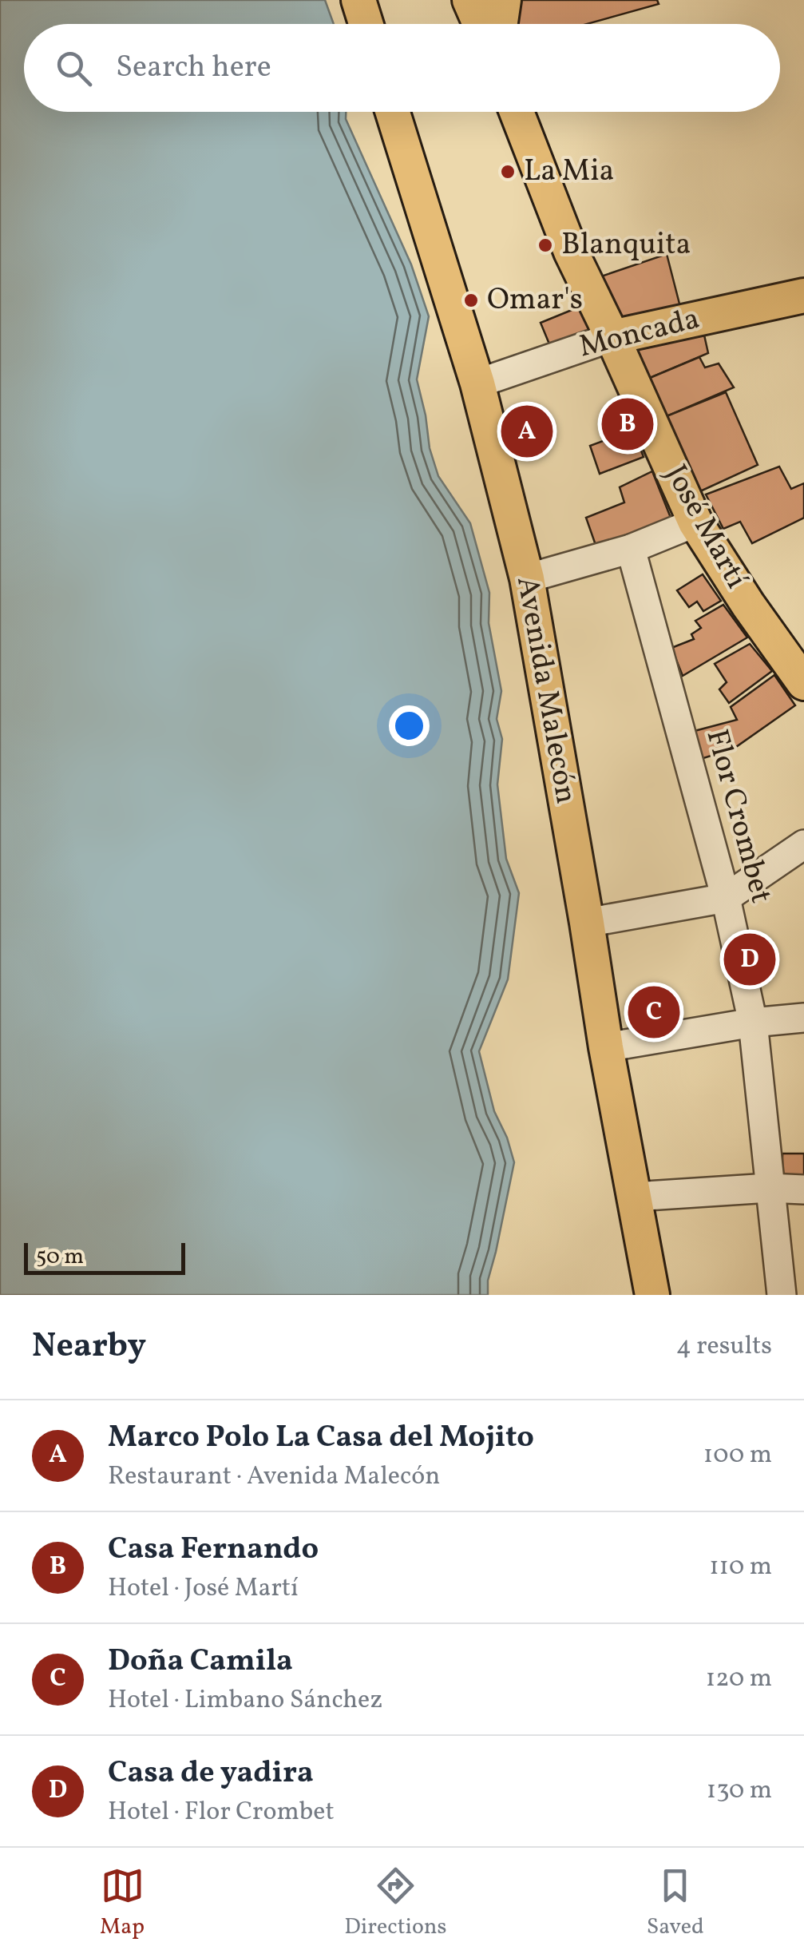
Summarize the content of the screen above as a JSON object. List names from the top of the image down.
{
  "streets": {
    "main road": ["Moncada", "José Martí", "Avenida Malecón"],
    "street": ["Flor Crombet"]
  },
  "crossings": [
    ["Moncada", "José Martí"],
    ["Moncada", "Avenida Malecón"]
  ],
  "places": ["La Mia", "Blanquita", "Omar's"],
  "scale_bar": "50 m",
  "page": {
    "search": "Search here",
    "pins": [
      "B",
      "A",
      "D",
      "C"
    ],
    "scale": "50 m",
    "heading": ["Nearby", "4 results"],
    "list": [
      {
        "mark": "A",
        "name": "Marco Polo La Casa del Mojito",
        "note": "Restaurant · Avenida Malecón",
        "value": "100 m"
      },
      {
        "mark": "B",
        "name": "Casa Fernando",
        "note": "Hotel · José Martí",
        "value": "110 m"
      },
      {
        "mark": "C",
        "name": "Doña Camila",
        "note": "Hotel · Limbano Sánchez",
        "value": "120 m"
      },
      {
        "mark": "D",
        "name": "Casa de yadira",
        "note": "Hotel · Flor Crombet",
        "value": "130 m"
      }
    ],
    "nav": ["Map", "Directions", "Saved"]
  }
}
